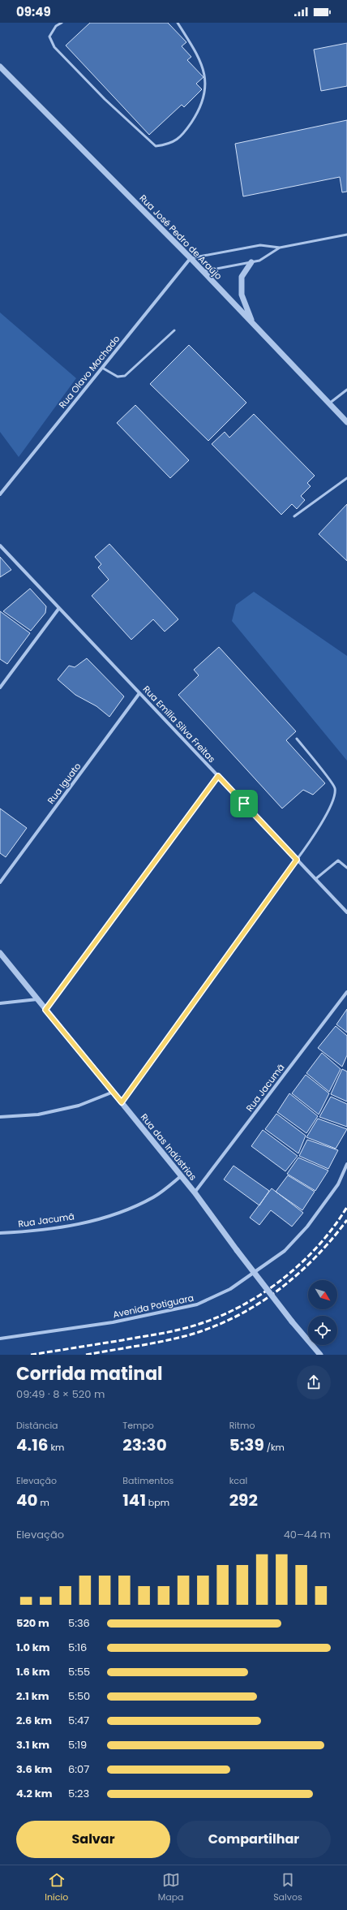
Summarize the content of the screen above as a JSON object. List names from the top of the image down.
{
  "streets": {
    "street": [
      "Rua José Pedro de Araújo",
      "Rua Olavo Machado",
      "Rua Emília Silva Freitas",
      "Rua Iguato",
      "Rua Jacumã",
      "Rua das Indústrias",
      "Avenida Potiguara"
    ]
  },
  "crossings": [
    ["Rua José Pedro de Araújo", "Rua Olavo Machado"],
    ["Rua Emília Silva Freitas", "Rua Iguato"],
    ["Rua Jacumã", "Rua das Indústrias"]
  ],
  "north": "bottom right",
  "page": {
    "status": "09:49",
    "heading": ["Corrida matinal", "09:49 · 8 × 520 m"],
    "stats": [
      ["Distância", "4.16 km"],
      ["Tempo", "23:30"],
      ["Ritmo", "5:39 /km"],
      ["Elevação", "40 m"],
      ["Batimentos", "141 bpm"],
      ["kcal", "292"]
    ],
    "chart": ["Elevação", "40–44 m"],
    "list": [
      {
        "name": "520 m",
        "note": "5:36"
      },
      {
        "name": "1.0 km",
        "note": "5:16"
      },
      {
        "name": "1.6 km",
        "note": "5:55"
      },
      {
        "name": "2.1 km",
        "note": "5:50"
      },
      {
        "name": "2.6 km",
        "note": "5:47"
      },
      {
        "name": "3.1 km",
        "note": "5:19"
      },
      {
        "name": "3.6 km",
        "note": "6:07"
      },
      {
        "name": "4.2 km",
        "note": "5:23"
      }
    ],
    "buttons": ["Salvar", "Compartilhar"],
    "tabs": ["Início", "Mapa", "Salvos"]
  }
}
